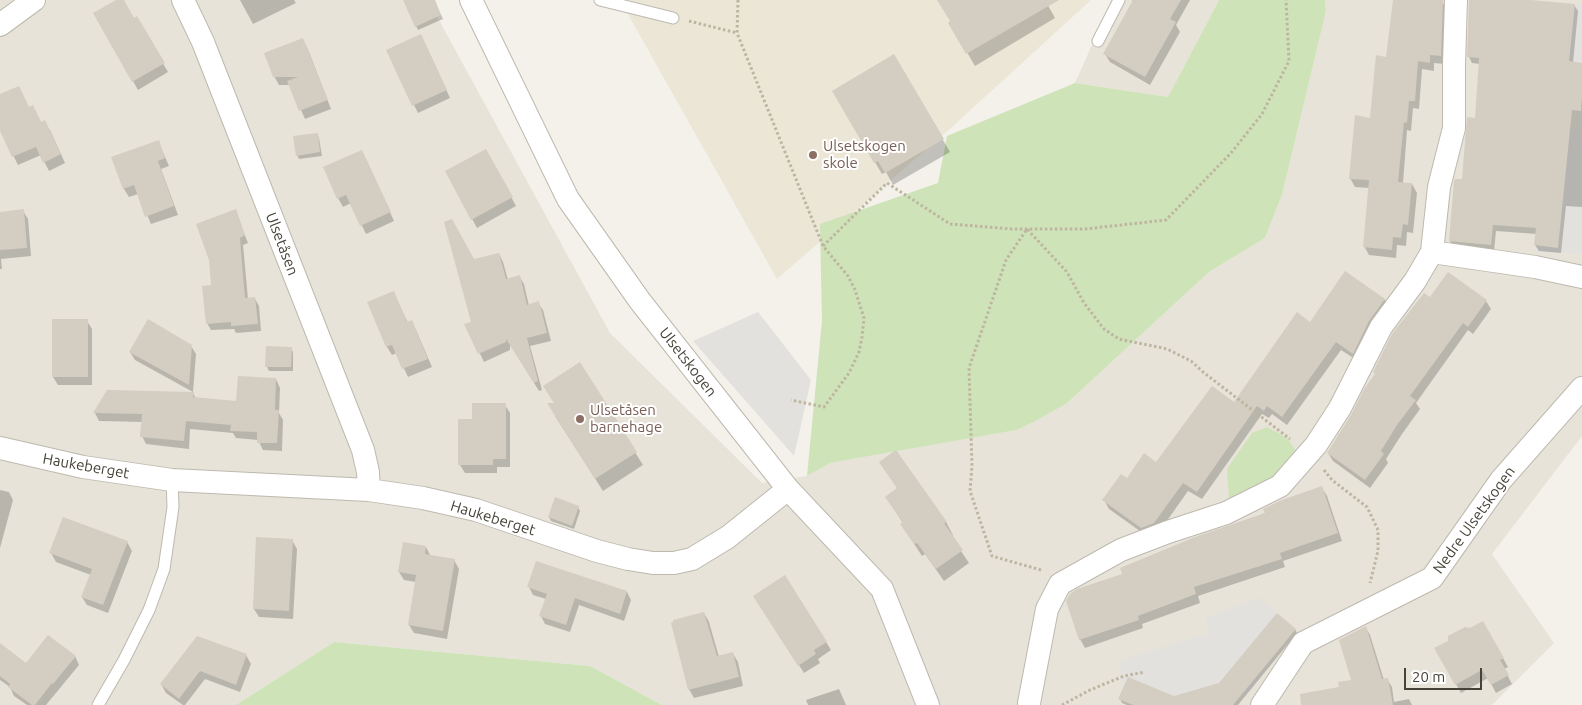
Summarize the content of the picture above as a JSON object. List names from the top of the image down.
{
  "streets": {
    "street": [
      "Ulsetåsen",
      "Ulsetskogen",
      "Haukeberget",
      "Nedre Ulsetskogen"
    ]
  },
  "crossings": [
    ["Ulsetåsen", "Haukeberget"],
    ["Ulsetskogen", "Haukeberget"]
  ],
  "places": ["Ulsetskogen skole", "Ulsetåsen barnehage"],
  "scale_bar": "20 m"
}
